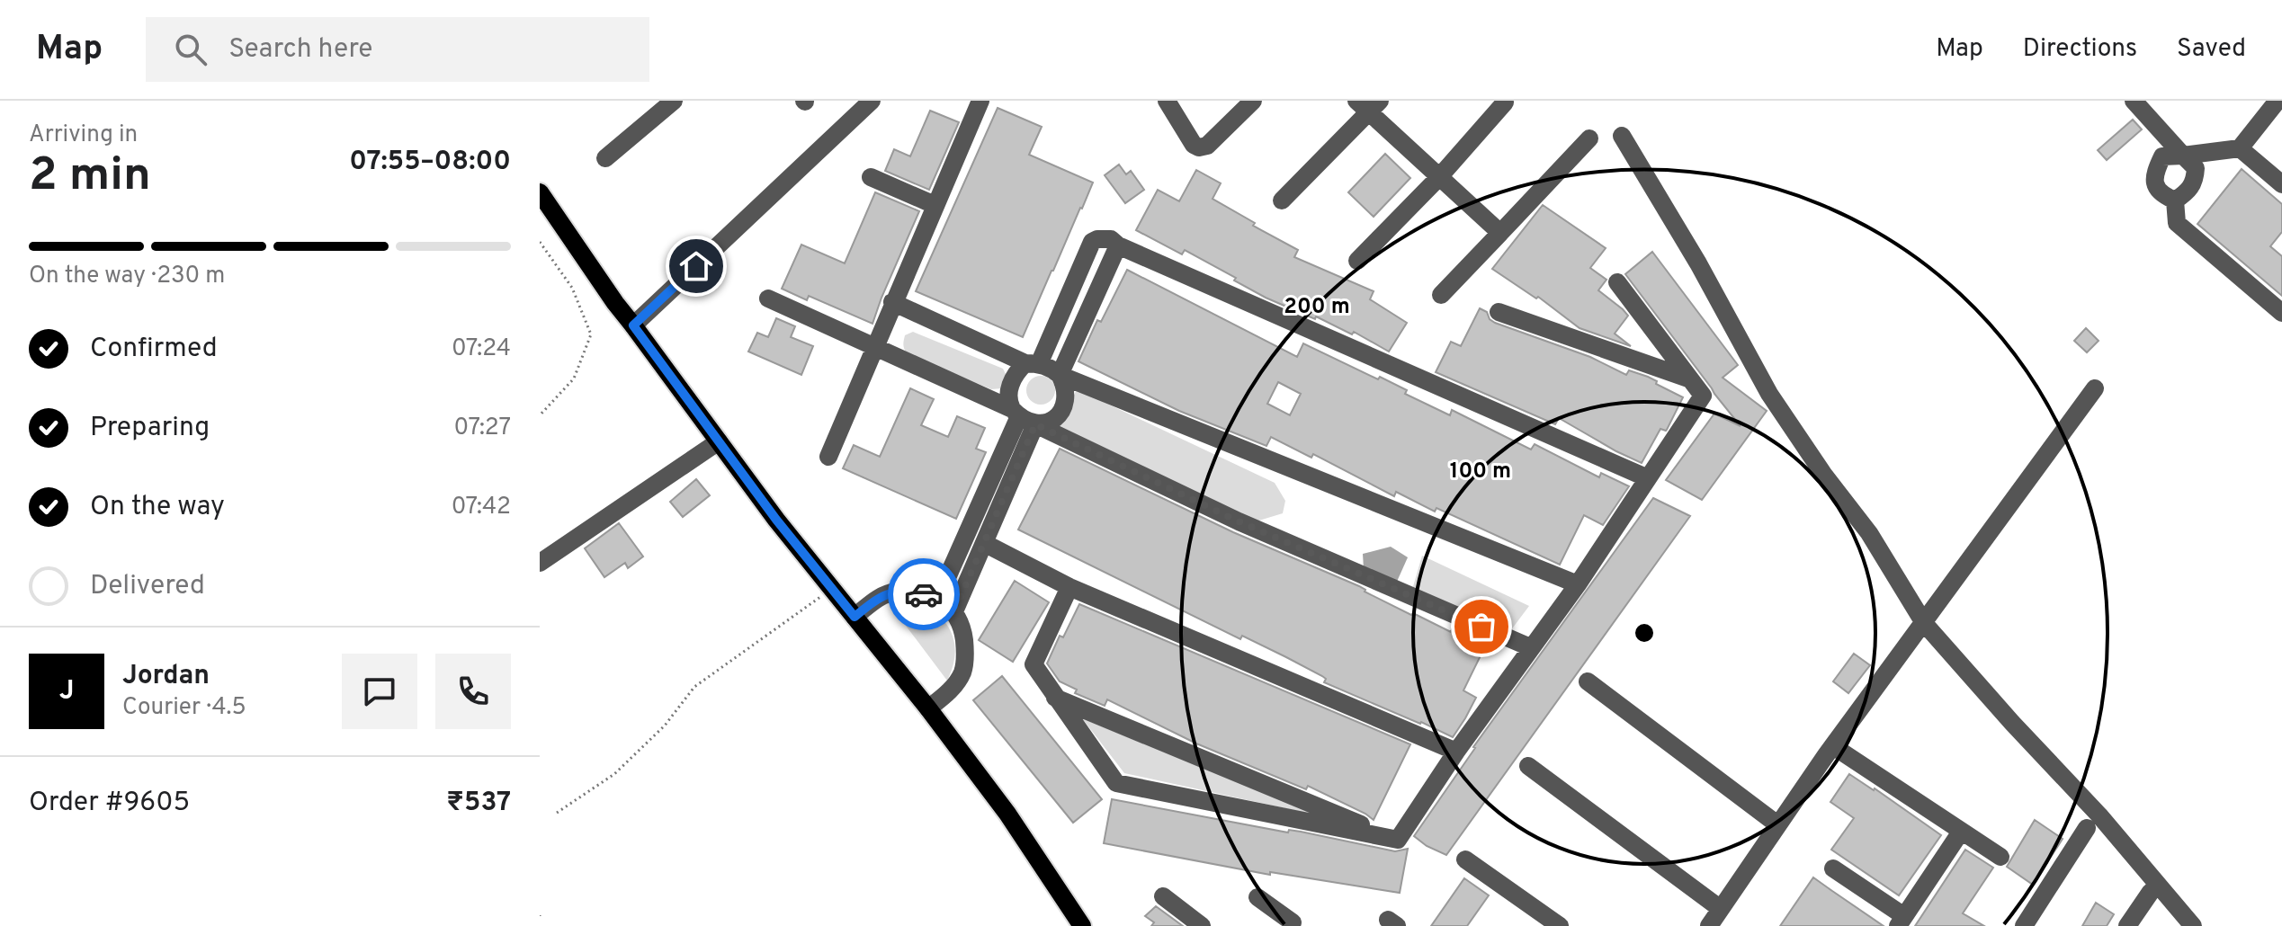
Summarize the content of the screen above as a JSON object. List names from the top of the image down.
{
  "page": {
    "header": "Map",
    "search": "Search here",
    "nav": ["Map", "Directions", "Saved"],
    "heading": ["2 min", "Arriving in", "07:55–08:00"],
    "panel": [
      "Jordan",
      "Courier · 4.5",
      "Order #9605",
      "₹537"
    ],
    "bar": "On the way · 230 m",
    "list": [
      ["Confirmed", "07:24"],
      ["Preparing", "07:27"],
      ["On the way", "07:42"],
      "Delivered"
    ],
    "round": "J"
  },
  "rings": ["200 m", "100 m"]
}
